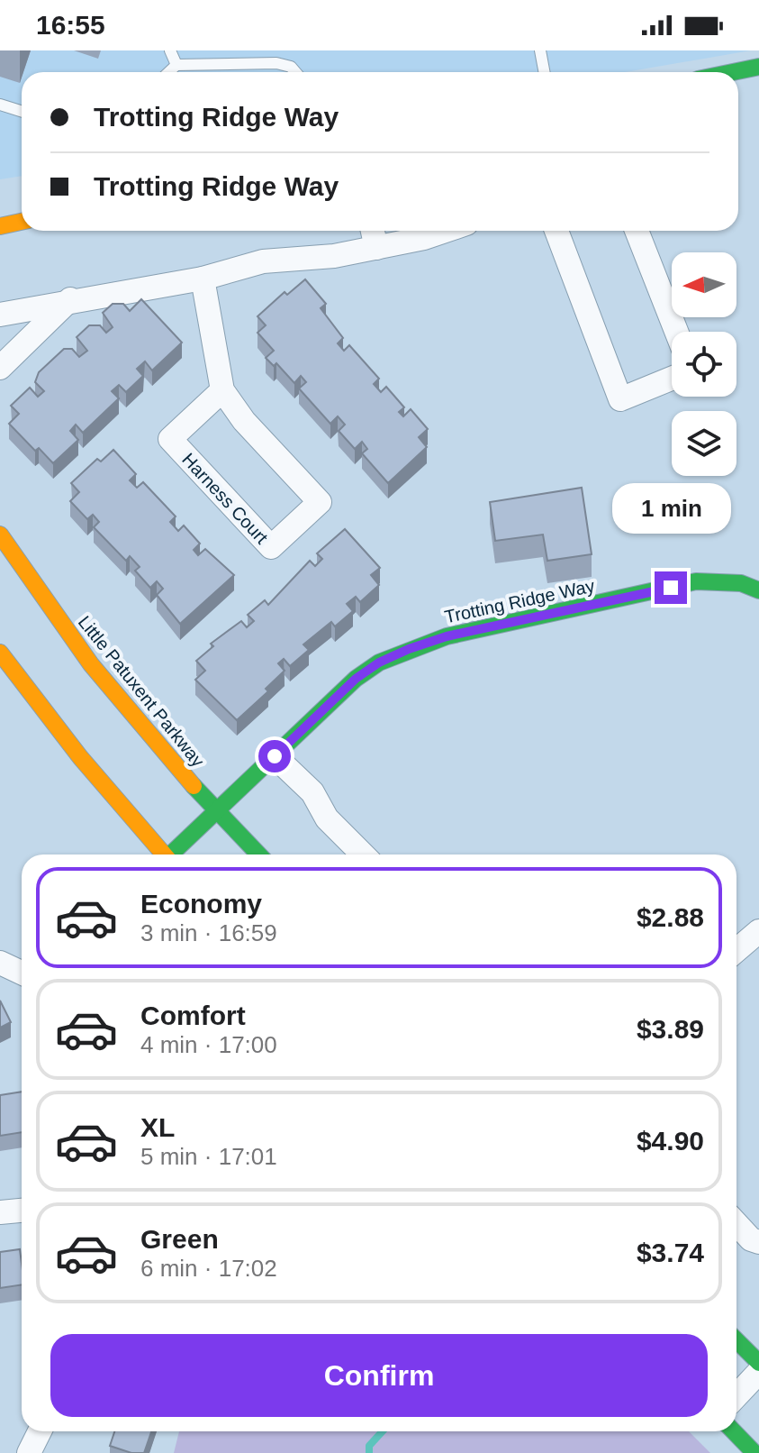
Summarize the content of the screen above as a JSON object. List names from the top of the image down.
{
  "streets": {
    "street": ["Harness Court", "Trotting Ridge Way", "Little Patuxent Parkway"]
  },
  "crossings": [
    ["Trotting Ridge Way", "Little Patuxent Parkway"]
  ],
  "north": "left",
  "page": {
    "status": "16:55",
    "banner": ["Trotting Ridge Way", "Trotting Ridge Way"],
    "bubble": "1 min",
    "list": [
      {
        "name": "Economy",
        "note": "3 min · 16:59",
        "value": "$2.88"
      },
      {
        "name": "Comfort",
        "note": "4 min · 17:00",
        "value": "$3.89"
      },
      {
        "name": "XL",
        "note": "5 min · 17:01",
        "value": "$4.90"
      },
      {
        "name": "Green",
        "note": "6 min · 17:02",
        "value": "$3.74"
      }
    ],
    "buttons": "Confirm"
  }
}
